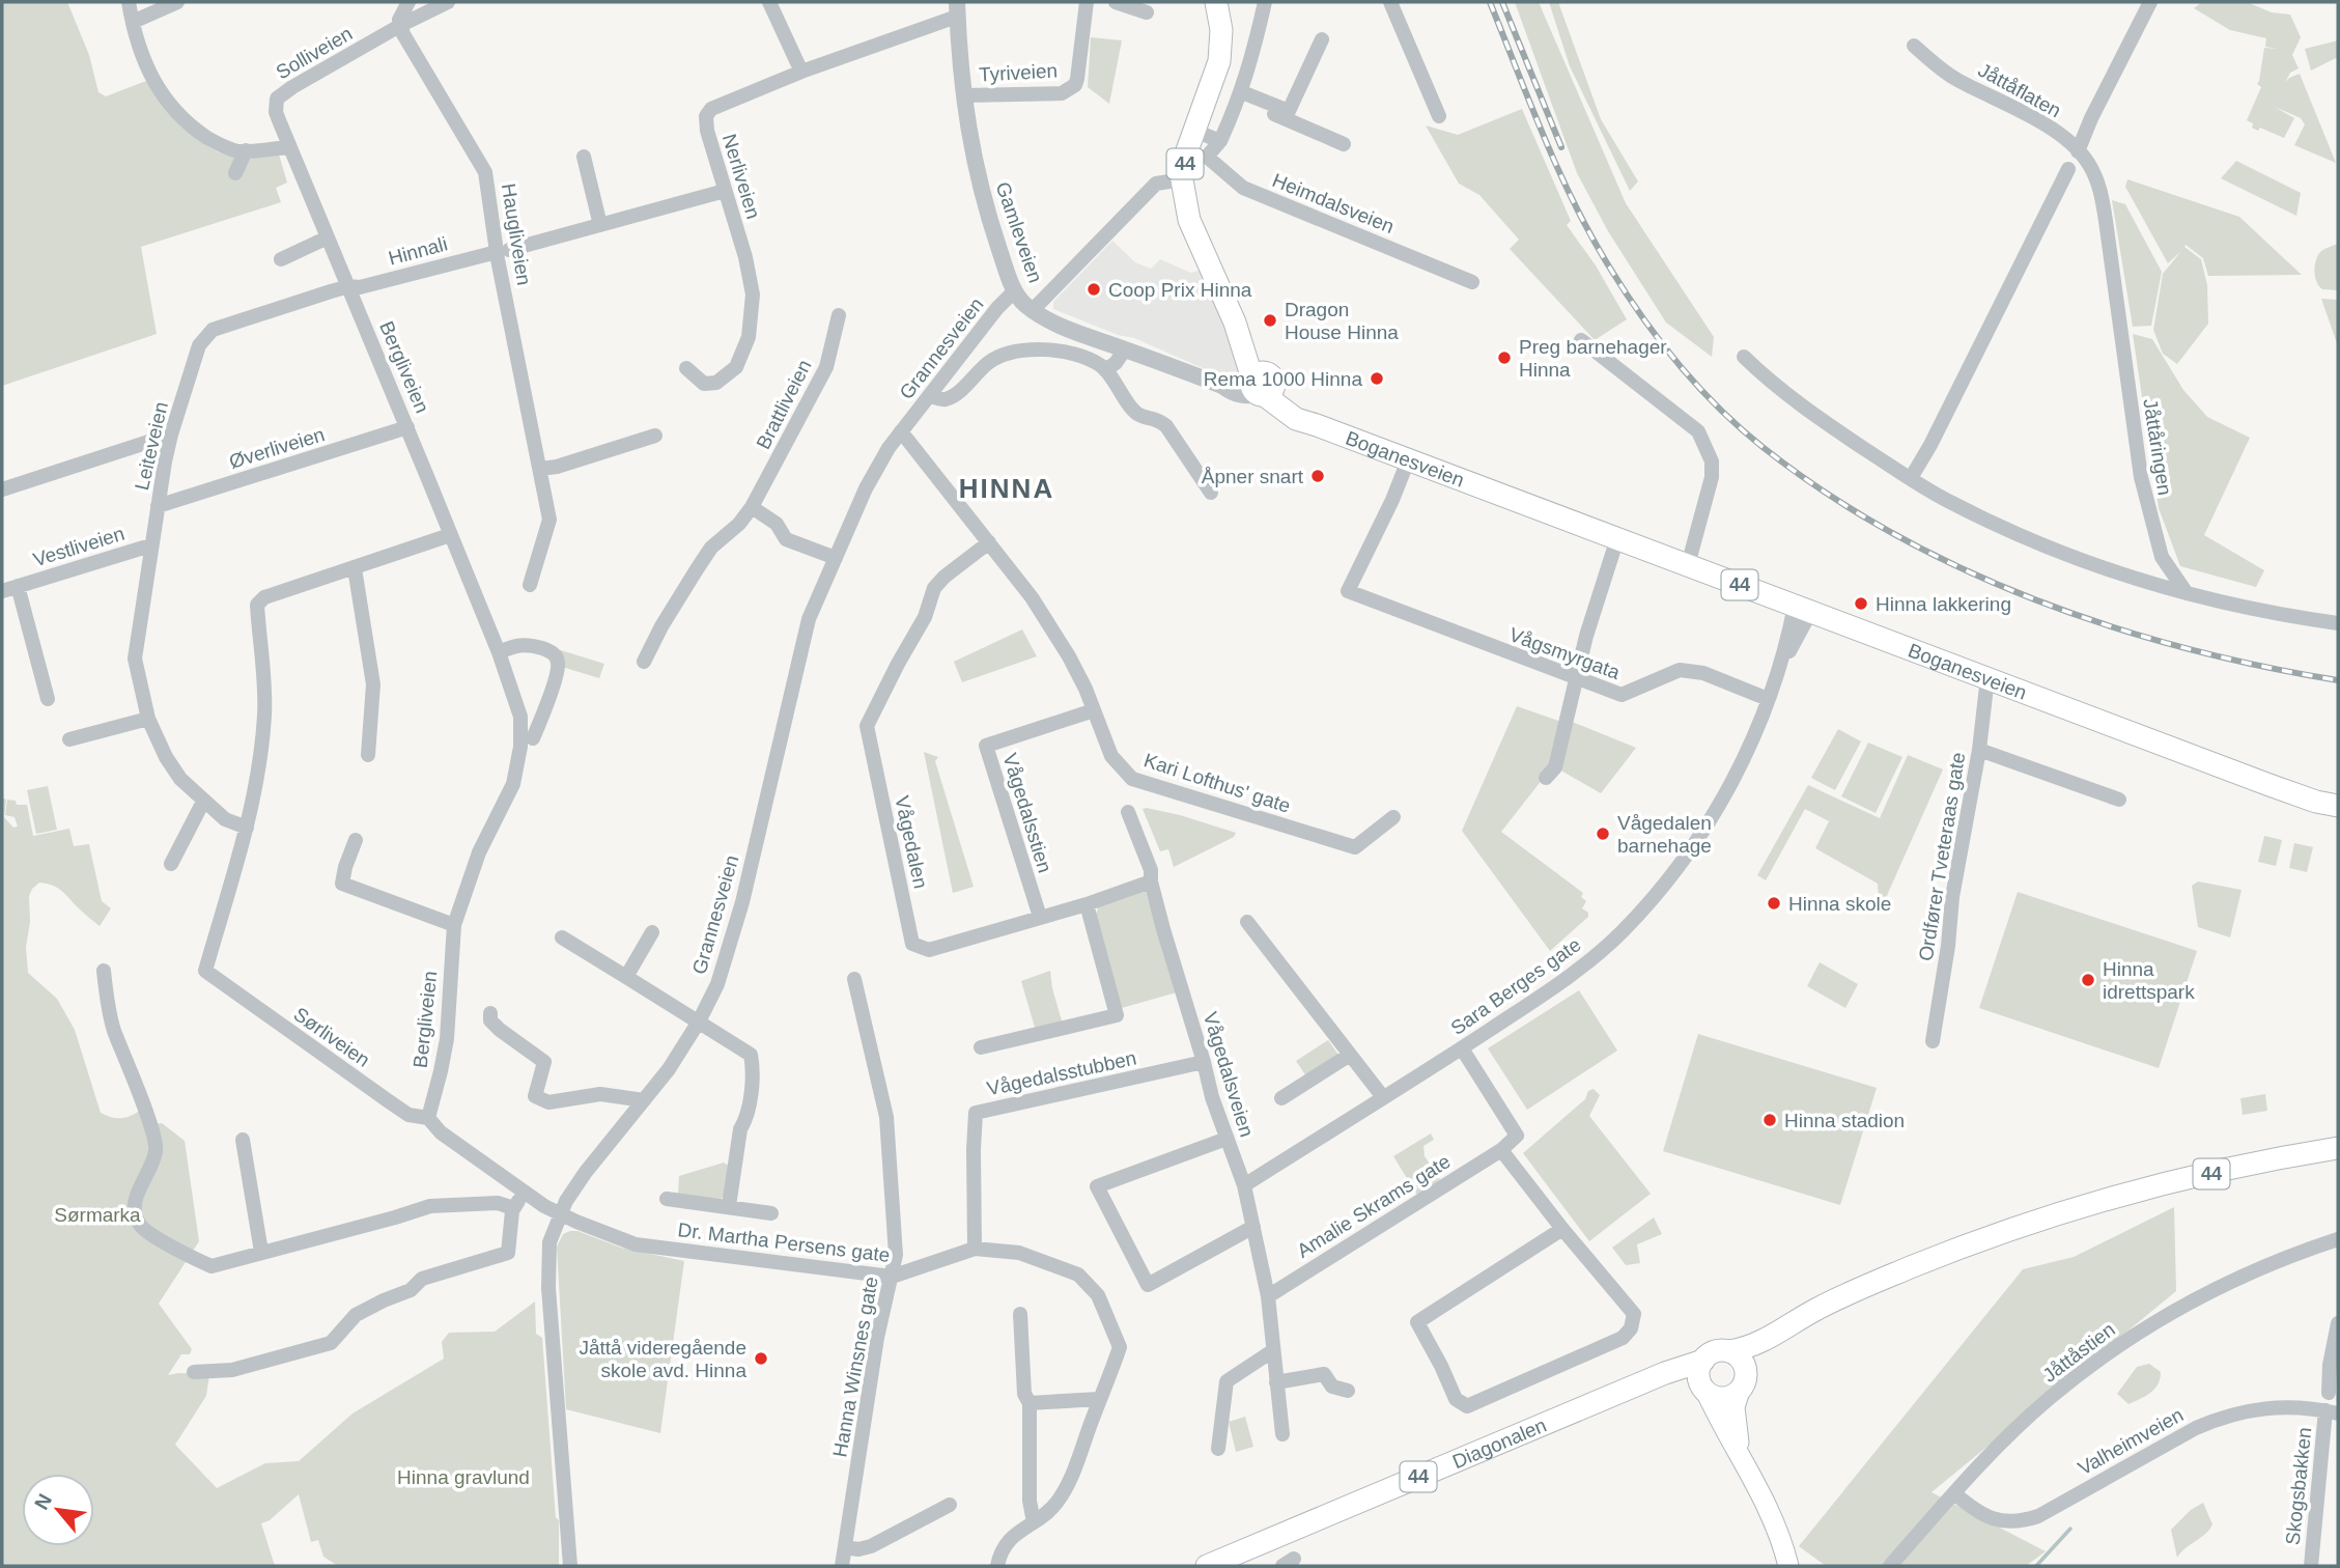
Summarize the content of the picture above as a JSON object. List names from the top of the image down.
{
  "streets": {
    "main road": ["44", "Boganesveien", "Diagonalen"],
    "street": [
      "Solliveien",
      "Tyriveien",
      "Jåttåflaten",
      "Nerliveien",
      "Heimdalsveien",
      "Gamleveien",
      "Haugliveien",
      "Hinnali",
      "Grannesveien",
      "Bergliveien",
      "Brattliveien",
      "Leiteveien",
      "Jåttåringen",
      "Øverliveien",
      "Vestliveien",
      "Vågsmyrgata",
      "Kari Lofthus' gate",
      "Vågedalsstien",
      "Vågedalen",
      "Ordfører Tveteraas gate",
      "Sara Berges gate",
      "Sørliveien",
      "Vågedalsstubben",
      "Vågedalsveien",
      "Amalie Skrams gate",
      "Dr. Martha Persens gate",
      "Jåttåstien",
      "Hanna Winsnes gate",
      "Valheimveien",
      "Skogsbakken"
    ]
  },
  "crossings": [
    ["Solliveien", "Haugliveien"],
    ["Solliveien", "Bergliveien"],
    ["Tyriveien", "Gamleveien"],
    ["Jåttåflaten", "Jåttåringen"],
    ["44", "Gamleveien"],
    ["44", "Boganesveien"],
    ["44", "Diagonalen"],
    ["Nerliveien", "Gamleveien"],
    ["Nerliveien", "Hinnali"],
    ["Gamleveien", "Grannesveien"],
    ["Gamleveien", "Boganesveien"],
    ["Haugliveien", "Hinnali"],
    ["Hinnali", "Bergliveien"],
    ["Hinnali", "Leiteveien"],
    ["Grannesveien", "Kari Lofthus' gate"],
    ["Grannesveien", "Sørliveien"],
    ["Grannesveien", "Dr. Martha Persens gate"],
    ["Bergliveien", "Leiteveien"],
    ["Bergliveien", "Øverliveien"],
    ["Bergliveien", "Sørliveien"],
    ["Leiteveien", "Øverliveien"],
    ["Leiteveien", "Vestliveien"],
    ["Leiteveien", "Sørliveien"],
    ["Boganesveien", "Vågsmyrgata"],
    ["Boganesveien", "Ordfører Tveteraas gate"],
    ["Boganesveien", "Sara Berges gate"],
    ["Vågsmyrgata", "Sara Berges gate"],
    ["Kari Lofthus' gate", "Vågedalsstien"],
    ["Kari Lofthus' gate", "Vågedalen"],
    ["Vågedalsstien", "Vågedalen"],
    ["Vågedalen", "Vågedalsveien"],
    ["Sara Berges gate", "Vågedalsveien"],
    ["Sørliveien", "Dr. Martha Persens gate"],
    ["Vågedalsstubben", "Vågedalsveien"],
    ["Vågedalsstubben", "Dr. Martha Persens gate"],
    ["Vågedalsveien", "Amalie Skrams gate"],
    ["Dr. Martha Persens gate", "Hanna Winsnes gate"],
    ["Jåttåstien", "Valheimveien"],
    ["Valheimveien", "Skogsbakken"]
  ],
  "districts": ["HINNA"],
  "parks": ["Sørmarka", "Hinna gravlund"],
  "places": [
    "Coop Prix Hinna",
    "Dragon House Hinna",
    "Preg barnehager Hinna",
    "Rema 1000 Hinna",
    "Åpner snart",
    "Hinna lakkering",
    "Vågedalen barnehage",
    "Hinna skole",
    "Hinna idrettspark",
    "Hinna stadion",
    "Jåttå videregående skole avd. Hinna"
  ],
  "north": "top left"
}
